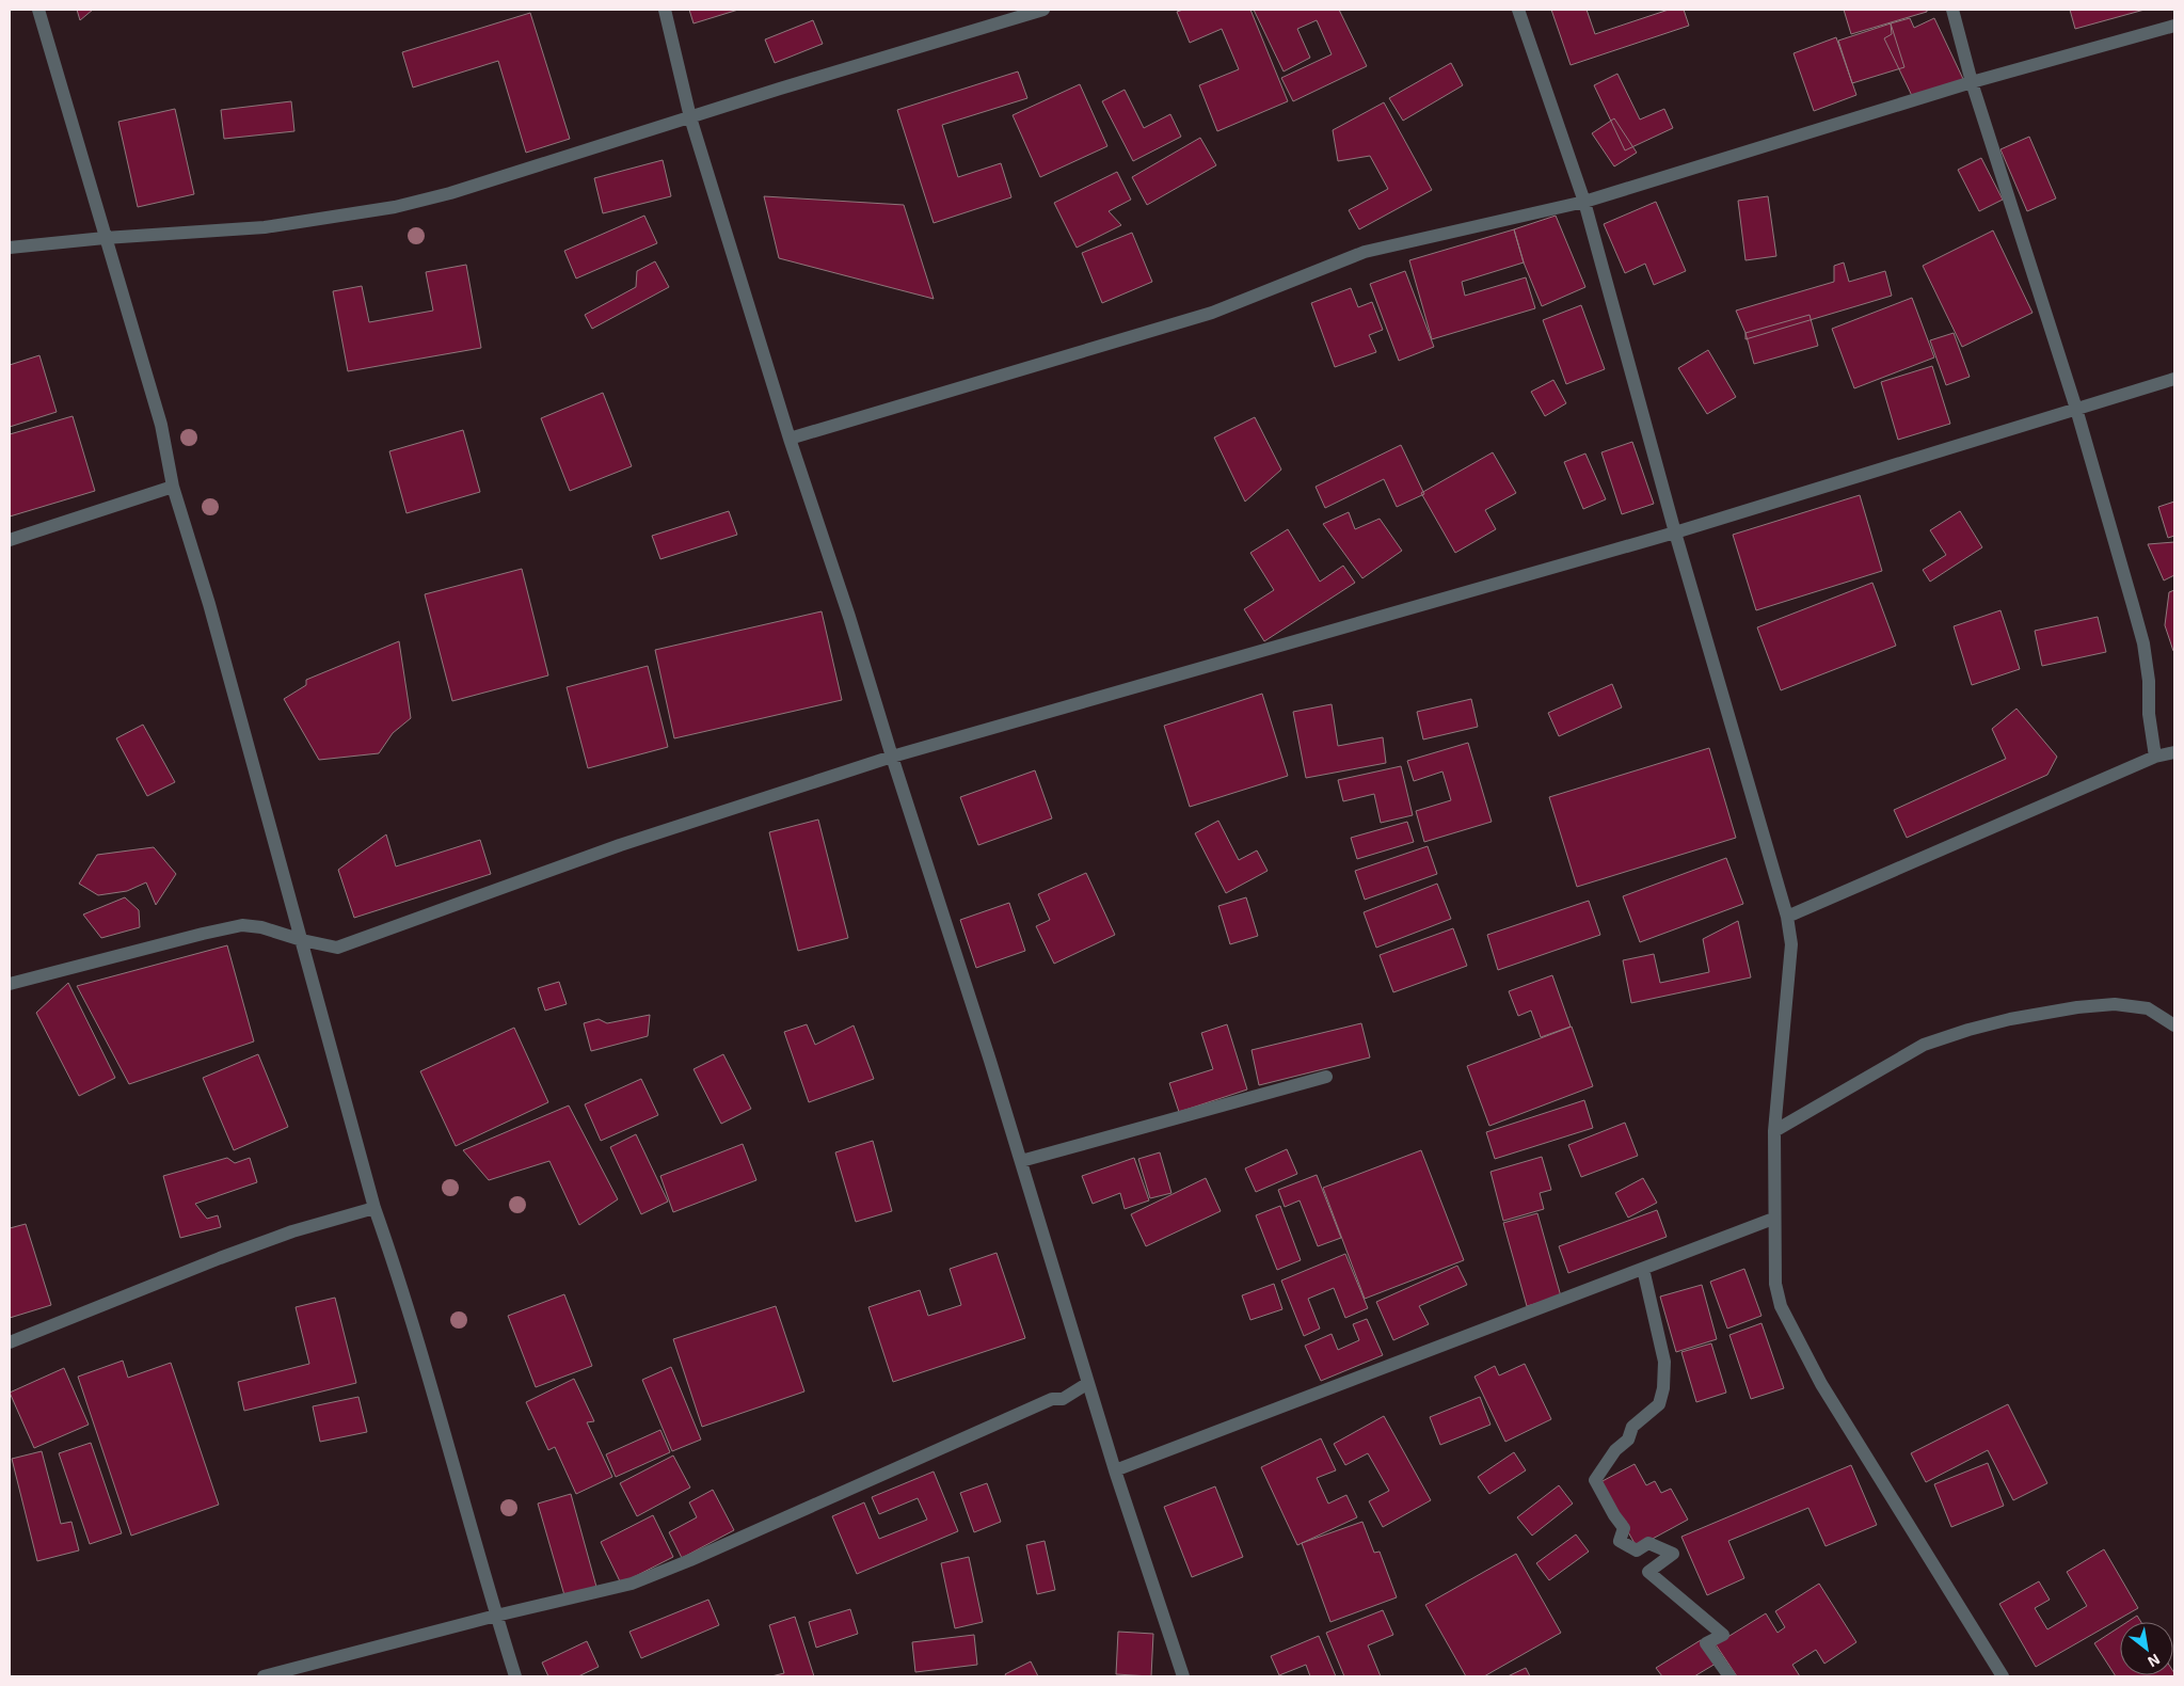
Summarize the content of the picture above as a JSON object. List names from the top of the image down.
{
  "north": "bottom right"
}
